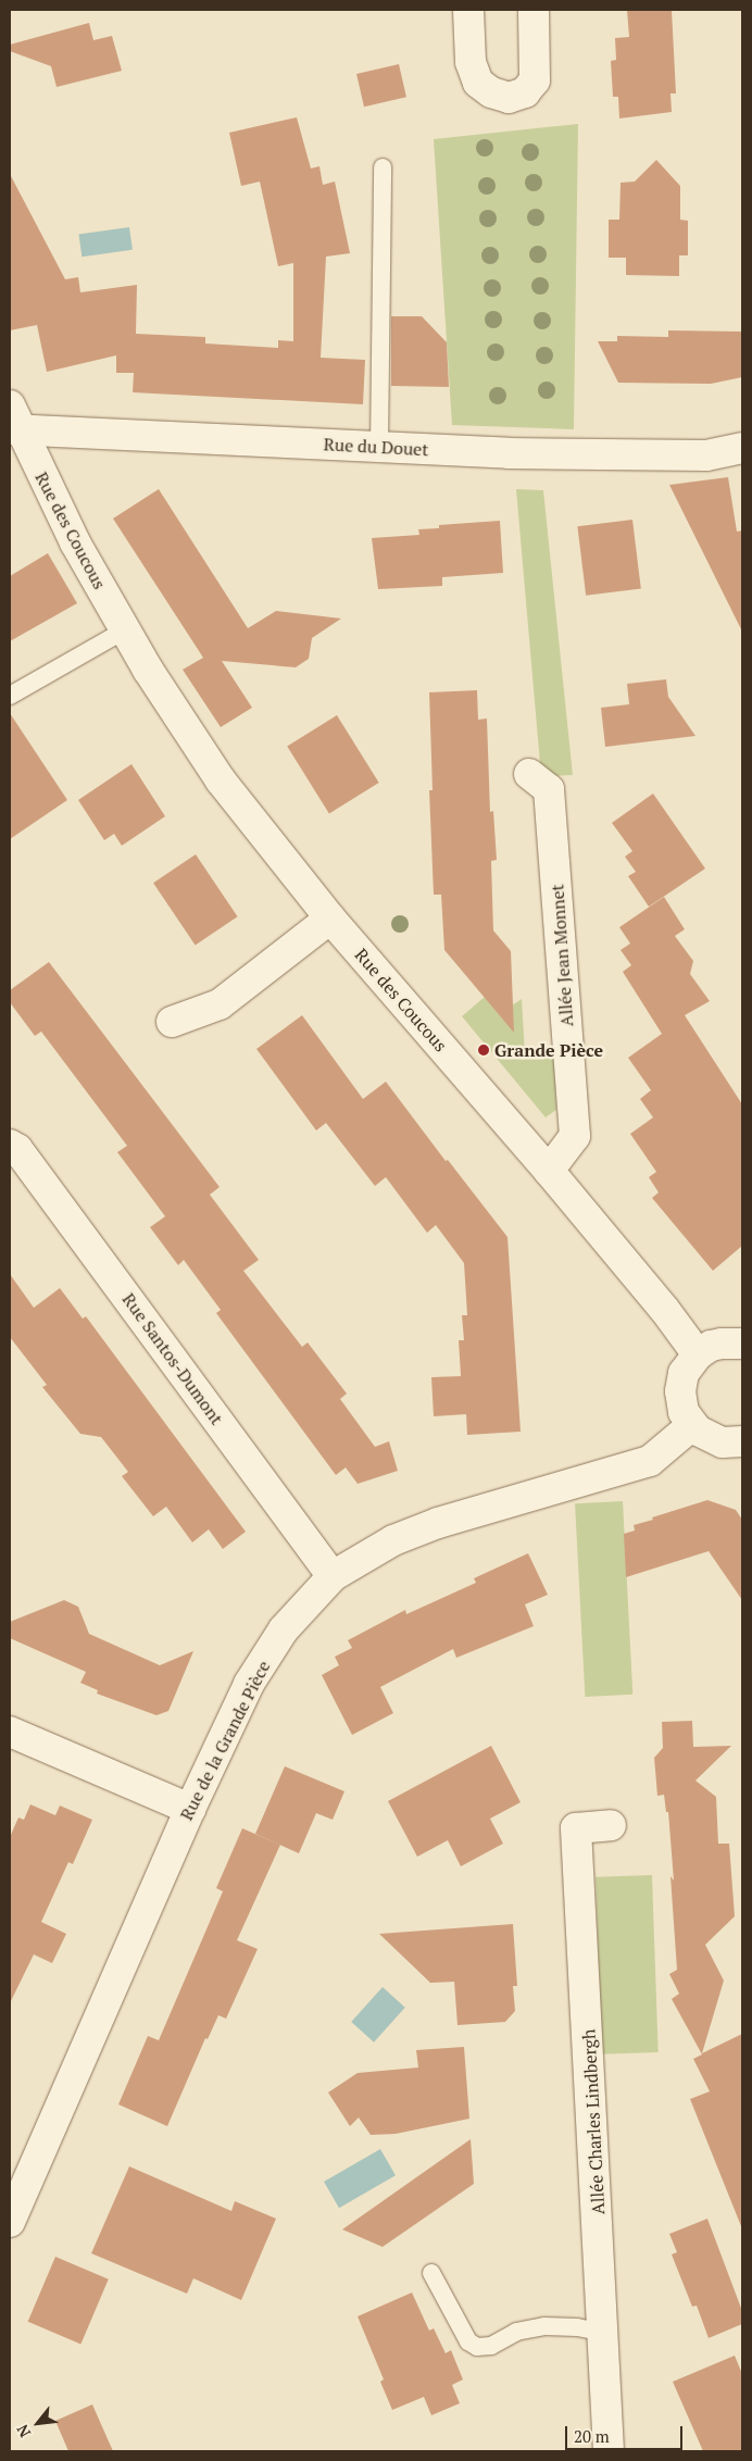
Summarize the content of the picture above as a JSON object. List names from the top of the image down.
{
  "streets": {
    "street": [
      "Rue du Douet",
      "Rue des Coucous",
      "Allée Jean Monnet",
      "Rue Santos-Dumont",
      "Rue de la Grande Pièce",
      "Allée Charles Lindbergh"
    ]
  },
  "crossings": [
    ["Rue du Douet", "Rue des Coucous"],
    ["Rue des Coucous", "Allée Jean Monnet"],
    ["Rue Santos-Dumont", "Rue de la Grande Pièce"]
  ],
  "places": ["Grande Pièce"],
  "scale_bar": "20 m",
  "north": "bottom left"
}
